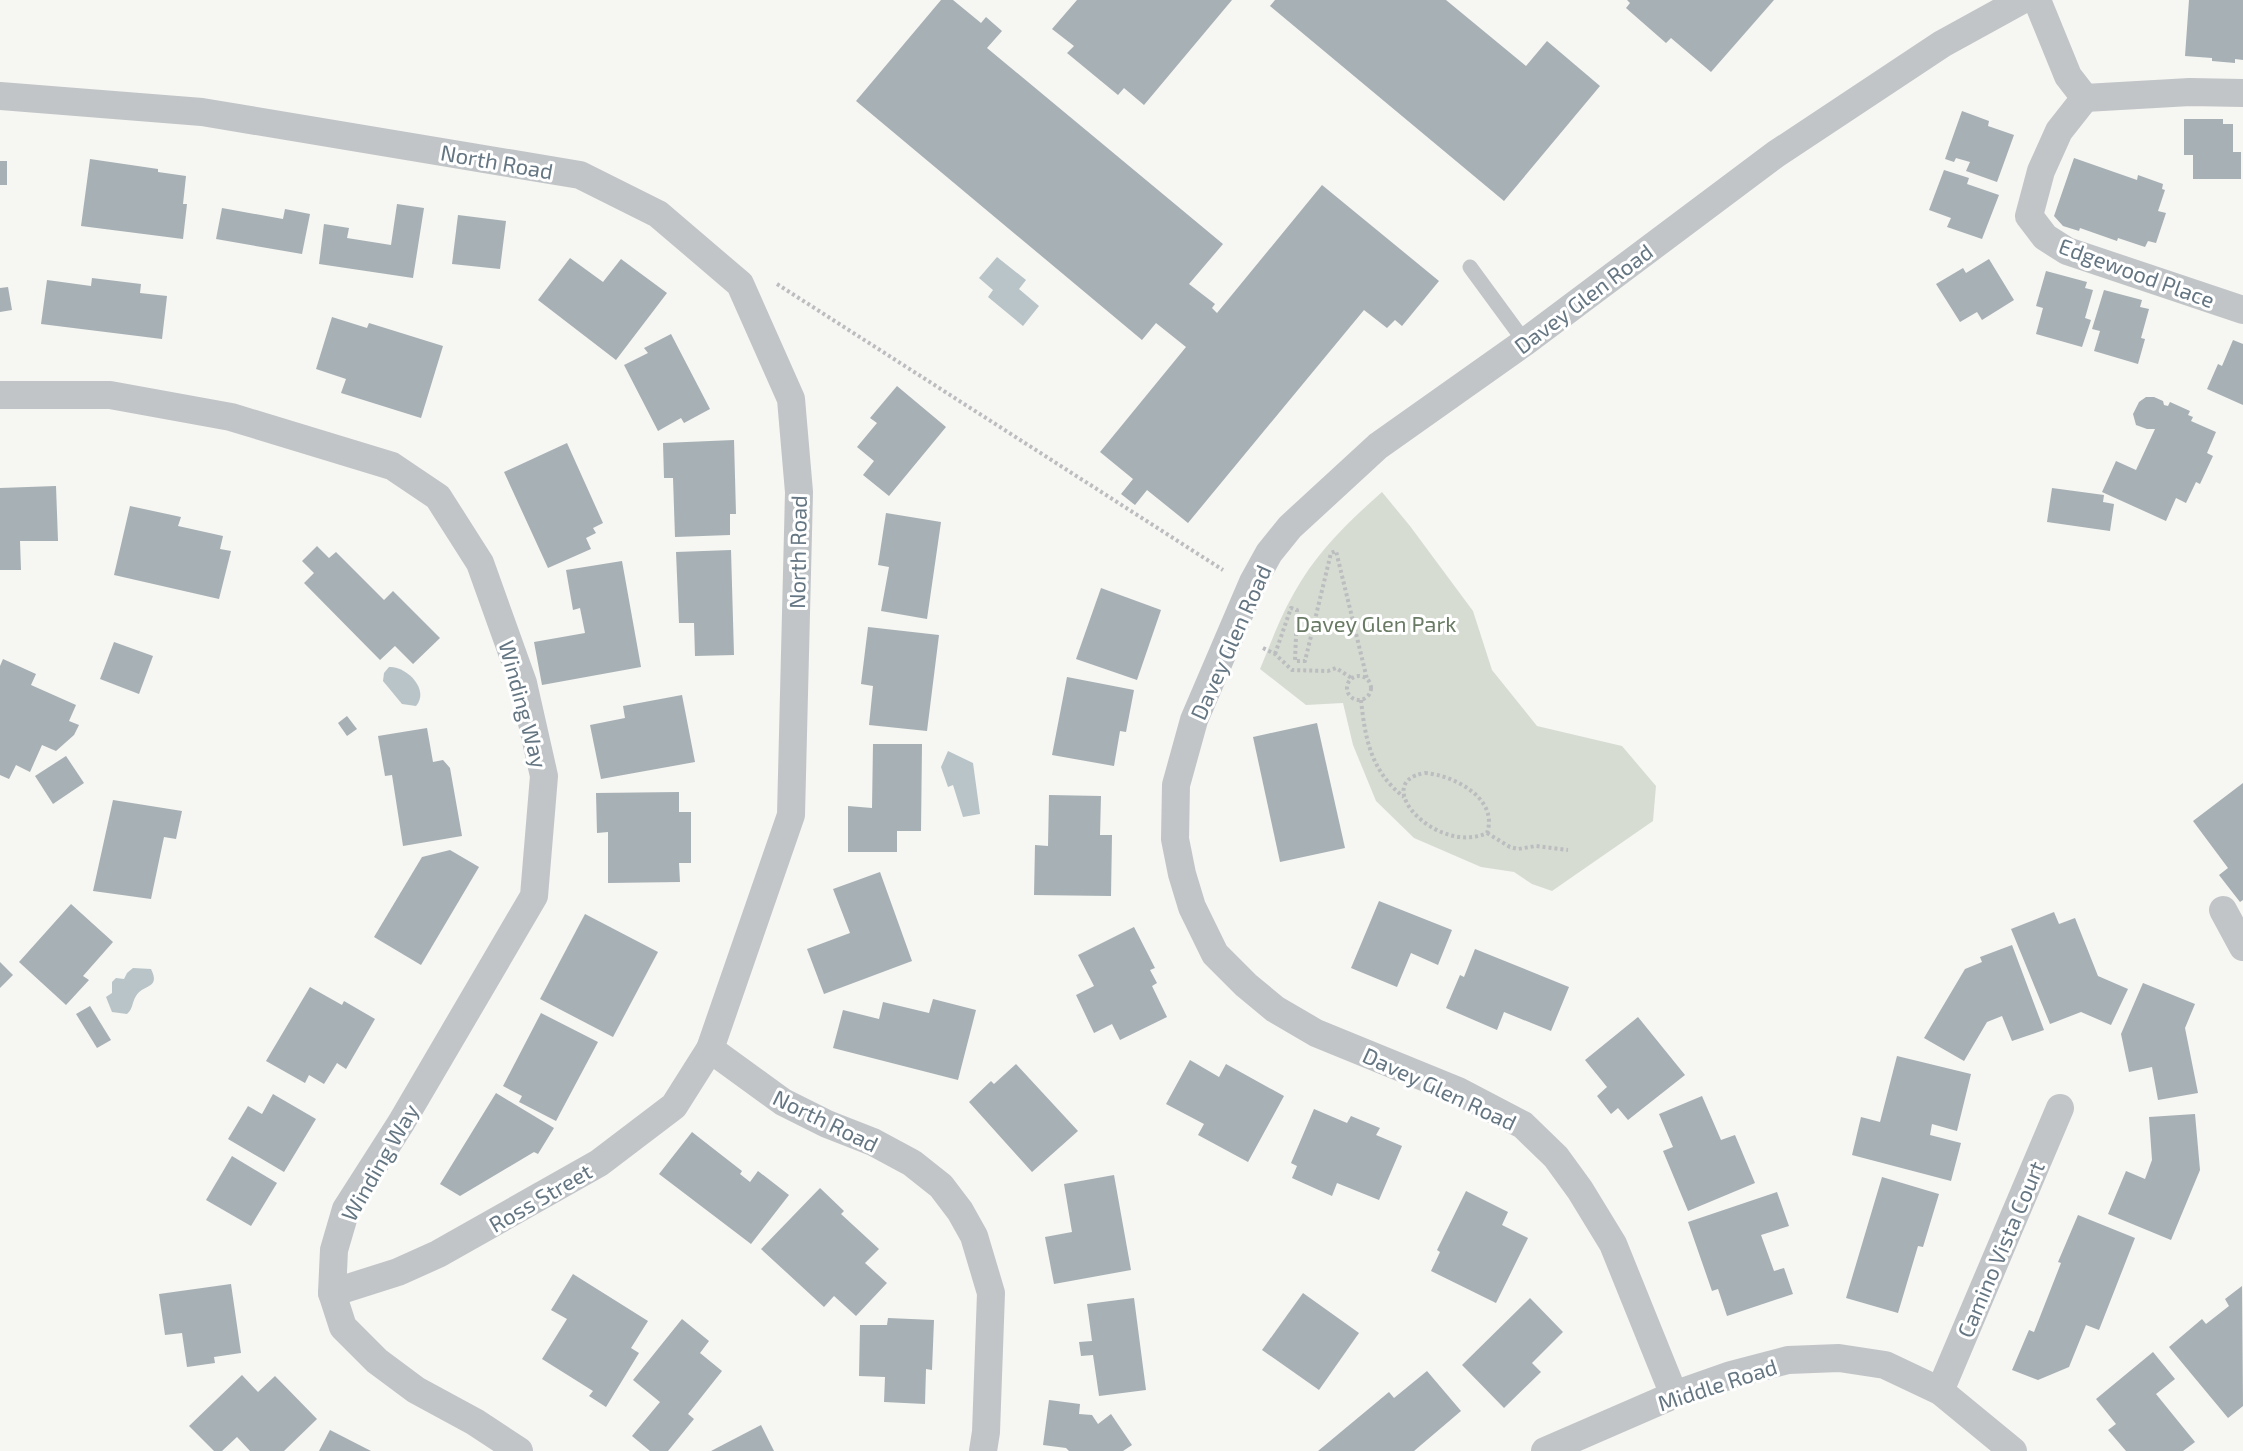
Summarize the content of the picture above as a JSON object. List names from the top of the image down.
{
  "streets": {
    "street": [
      "North Road",
      "Edgewood Place",
      "Davey Glen Road",
      "Winding Way",
      "Ross Street",
      "Camino Vista Court",
      "Middle Road"
    ]
  },
  "crossings": [
    ["North Road", "Ross Street"],
    ["Davey Glen Road", "Middle Road"],
    ["Winding Way", "Ross Street"],
    ["Camino Vista Court", "Middle Road"]
  ],
  "parks": ["Davey Glen Park"]
}
